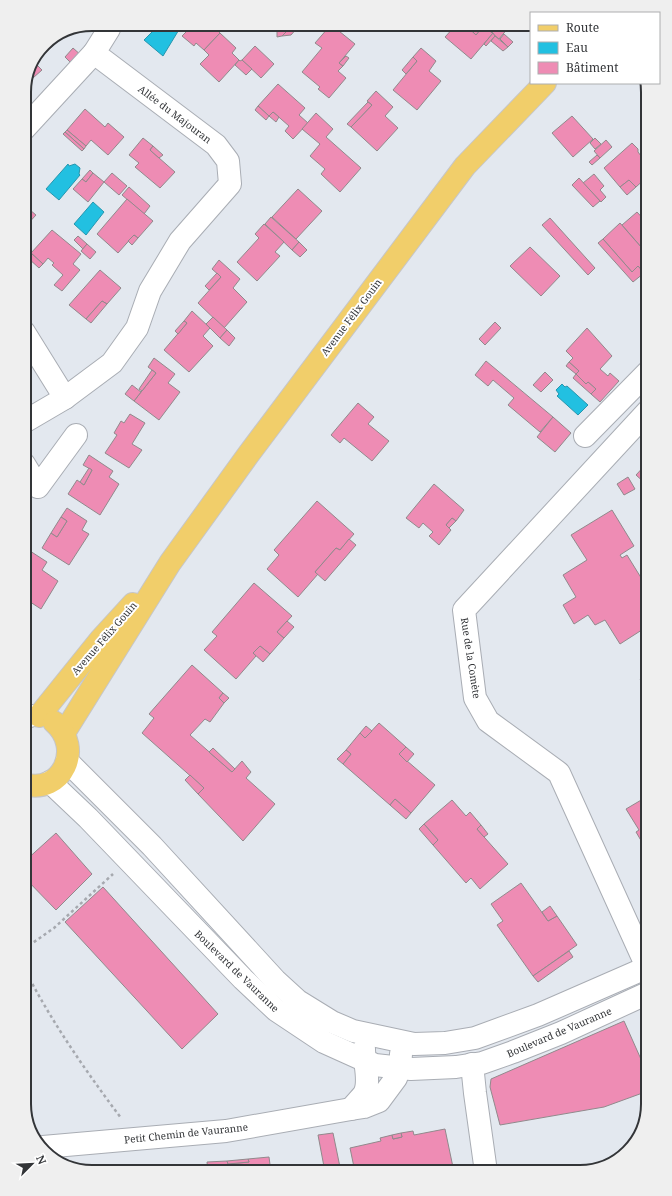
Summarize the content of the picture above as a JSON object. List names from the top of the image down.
{
  "streets": {
    "main road": ["Avenue Félix Gouin"],
    "street": [
      "Allée du Majouran",
      "Rue de la Comète",
      "Boulevard de Vauranne",
      "Petit Chemin de Vauranne"
    ]
  },
  "crossings": [
    ["Boulevard de Vauranne", "Petit Chemin de Vauranne"]
  ],
  "legend": ["Route", "Eau", "Bâtiment"],
  "north": "top right"
}
